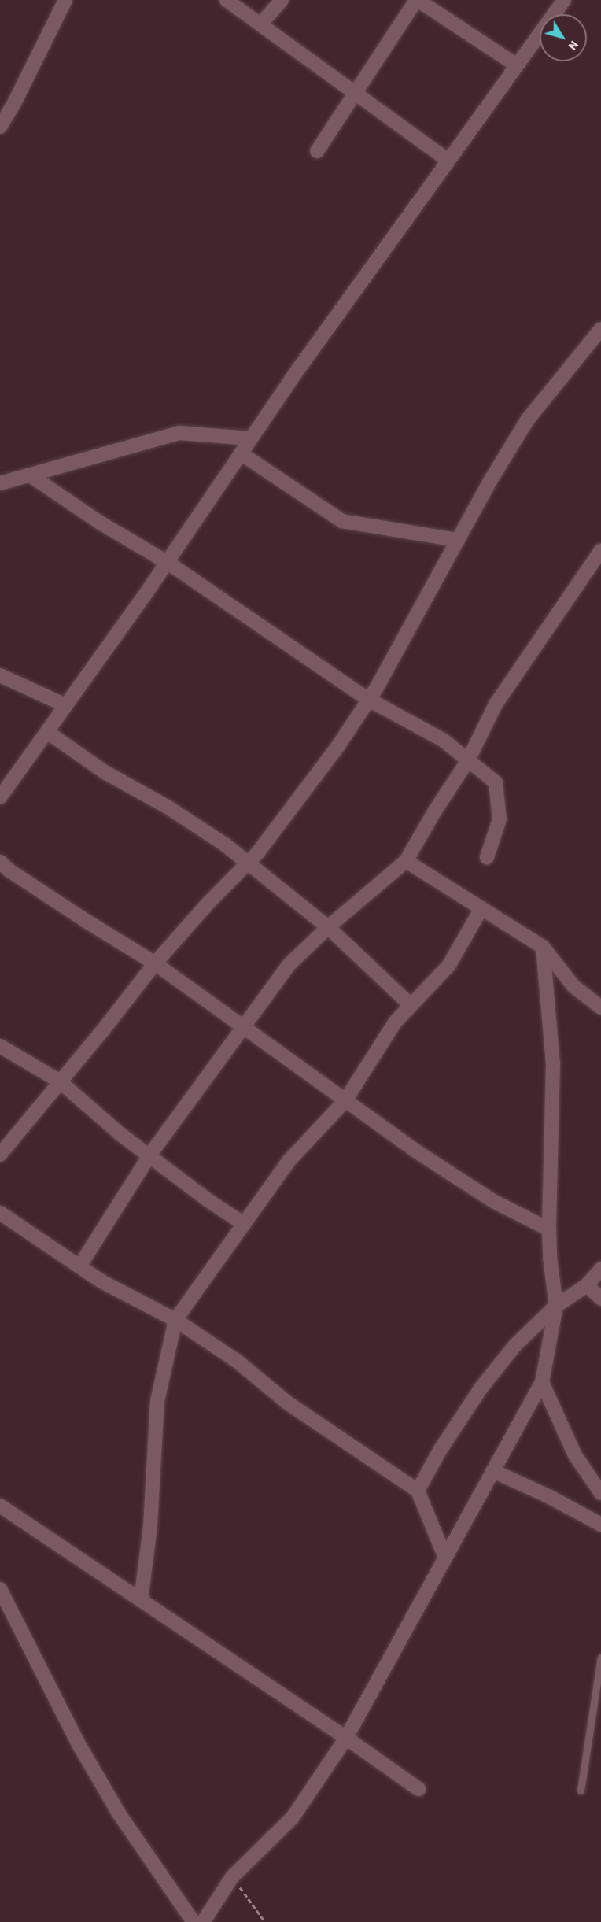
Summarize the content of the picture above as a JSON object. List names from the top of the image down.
{
  "north": "bottom right"
}
